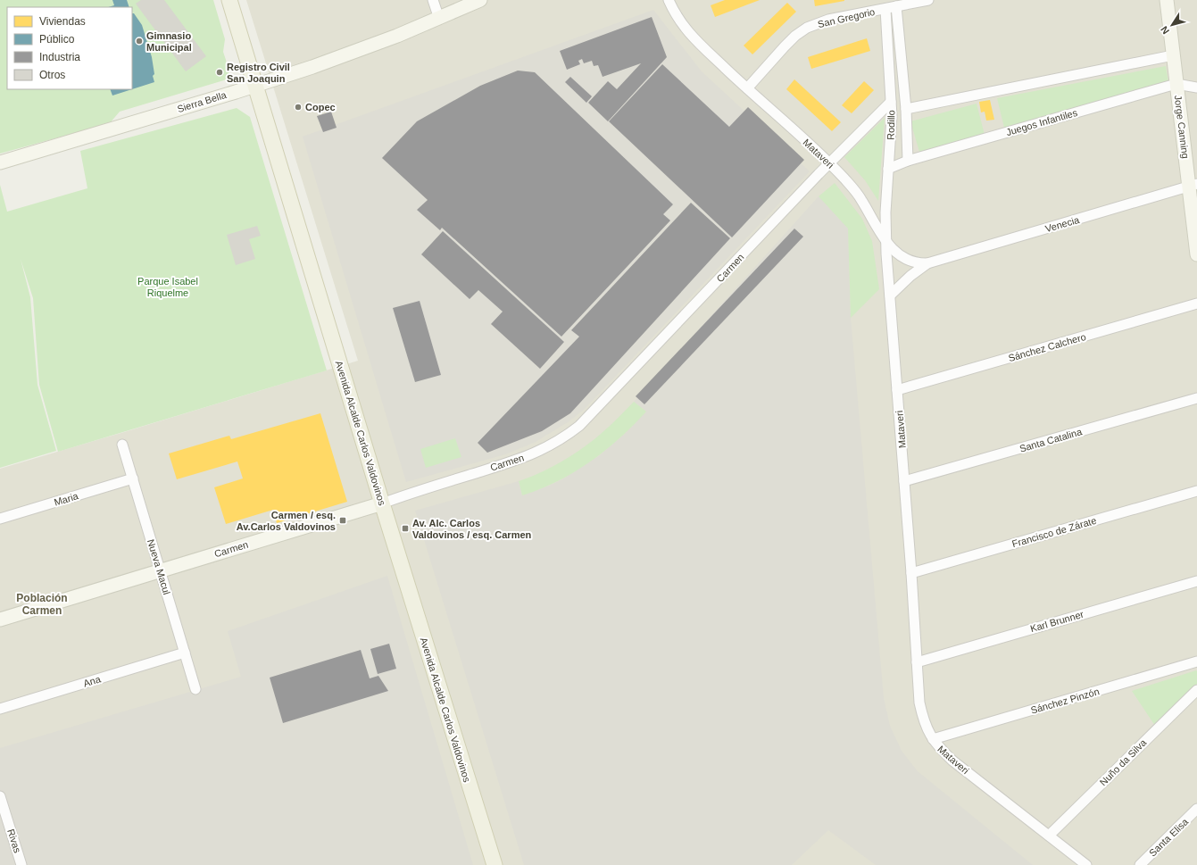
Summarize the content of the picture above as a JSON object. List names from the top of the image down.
{
  "streets": {
    "main road": ["Avenida Alcalde Carlos Valdovinos"],
    "street": [
      "San Gregorio",
      "Sierra Bella",
      "Juegos Infantiles",
      "Rodillo",
      "Jorge Canning",
      "Mataveri",
      "Venecia",
      "Carmen",
      "Sánchez Calchero",
      "Santa Catalina",
      "Maria",
      "Francisco de Zárate",
      "Nueva Macul",
      "Karl Brunner",
      "Ana",
      "Sánchez Pinzón",
      "Nuño da Silva",
      "Santa Elisa",
      "Rivas"
    ]
  },
  "crossings": [
    ["San Gregorio", "Rodillo"],
    ["San Gregorio", "Mataveri"],
    ["Sierra Bella", "Avenida Alcalde Carlos Valdovinos"],
    ["Juegos Infantiles", "Rodillo"],
    ["Juegos Infantiles", "Jorge Canning"],
    ["Rodillo", "Mataveri"],
    ["Rodillo", "Venecia"],
    ["Rodillo", "Carmen"],
    ["Jorge Canning", "Venecia"],
    ["Mataveri", "Venecia"],
    ["Mataveri", "Carmen"],
    ["Mataveri", "Sánchez Calchero"],
    ["Mataveri", "Santa Catalina"],
    ["Mataveri", "Francisco de Zárate"],
    ["Mataveri", "Karl Brunner"],
    ["Mataveri", "Sánchez Pinzón"],
    ["Mataveri", "Nuño da Silva"],
    ["Carmen", "Avenida Alcalde Carlos Valdovinos"],
    ["Carmen", "Nueva Macul"],
    ["Maria", "Nueva Macul"],
    ["Nueva Macul", "Ana"]
  ],
  "districts": ["Población Carmen"],
  "parks": ["Parque Isabel Riquelme"],
  "places": {
    "other": ["Gimnasio Municipal", "Registro Civil San Joaquin", "Copec"],
    "transit": ["Carmen / esq. Av.Carlos Valdovinos", "Av. Alc. Carlos Valdovinos / esq. Carmen"]
  },
  "legend": [
    "Viviendas",
    "Público",
    "Industria",
    "Otros"
  ],
  "north": "bottom left"
}
